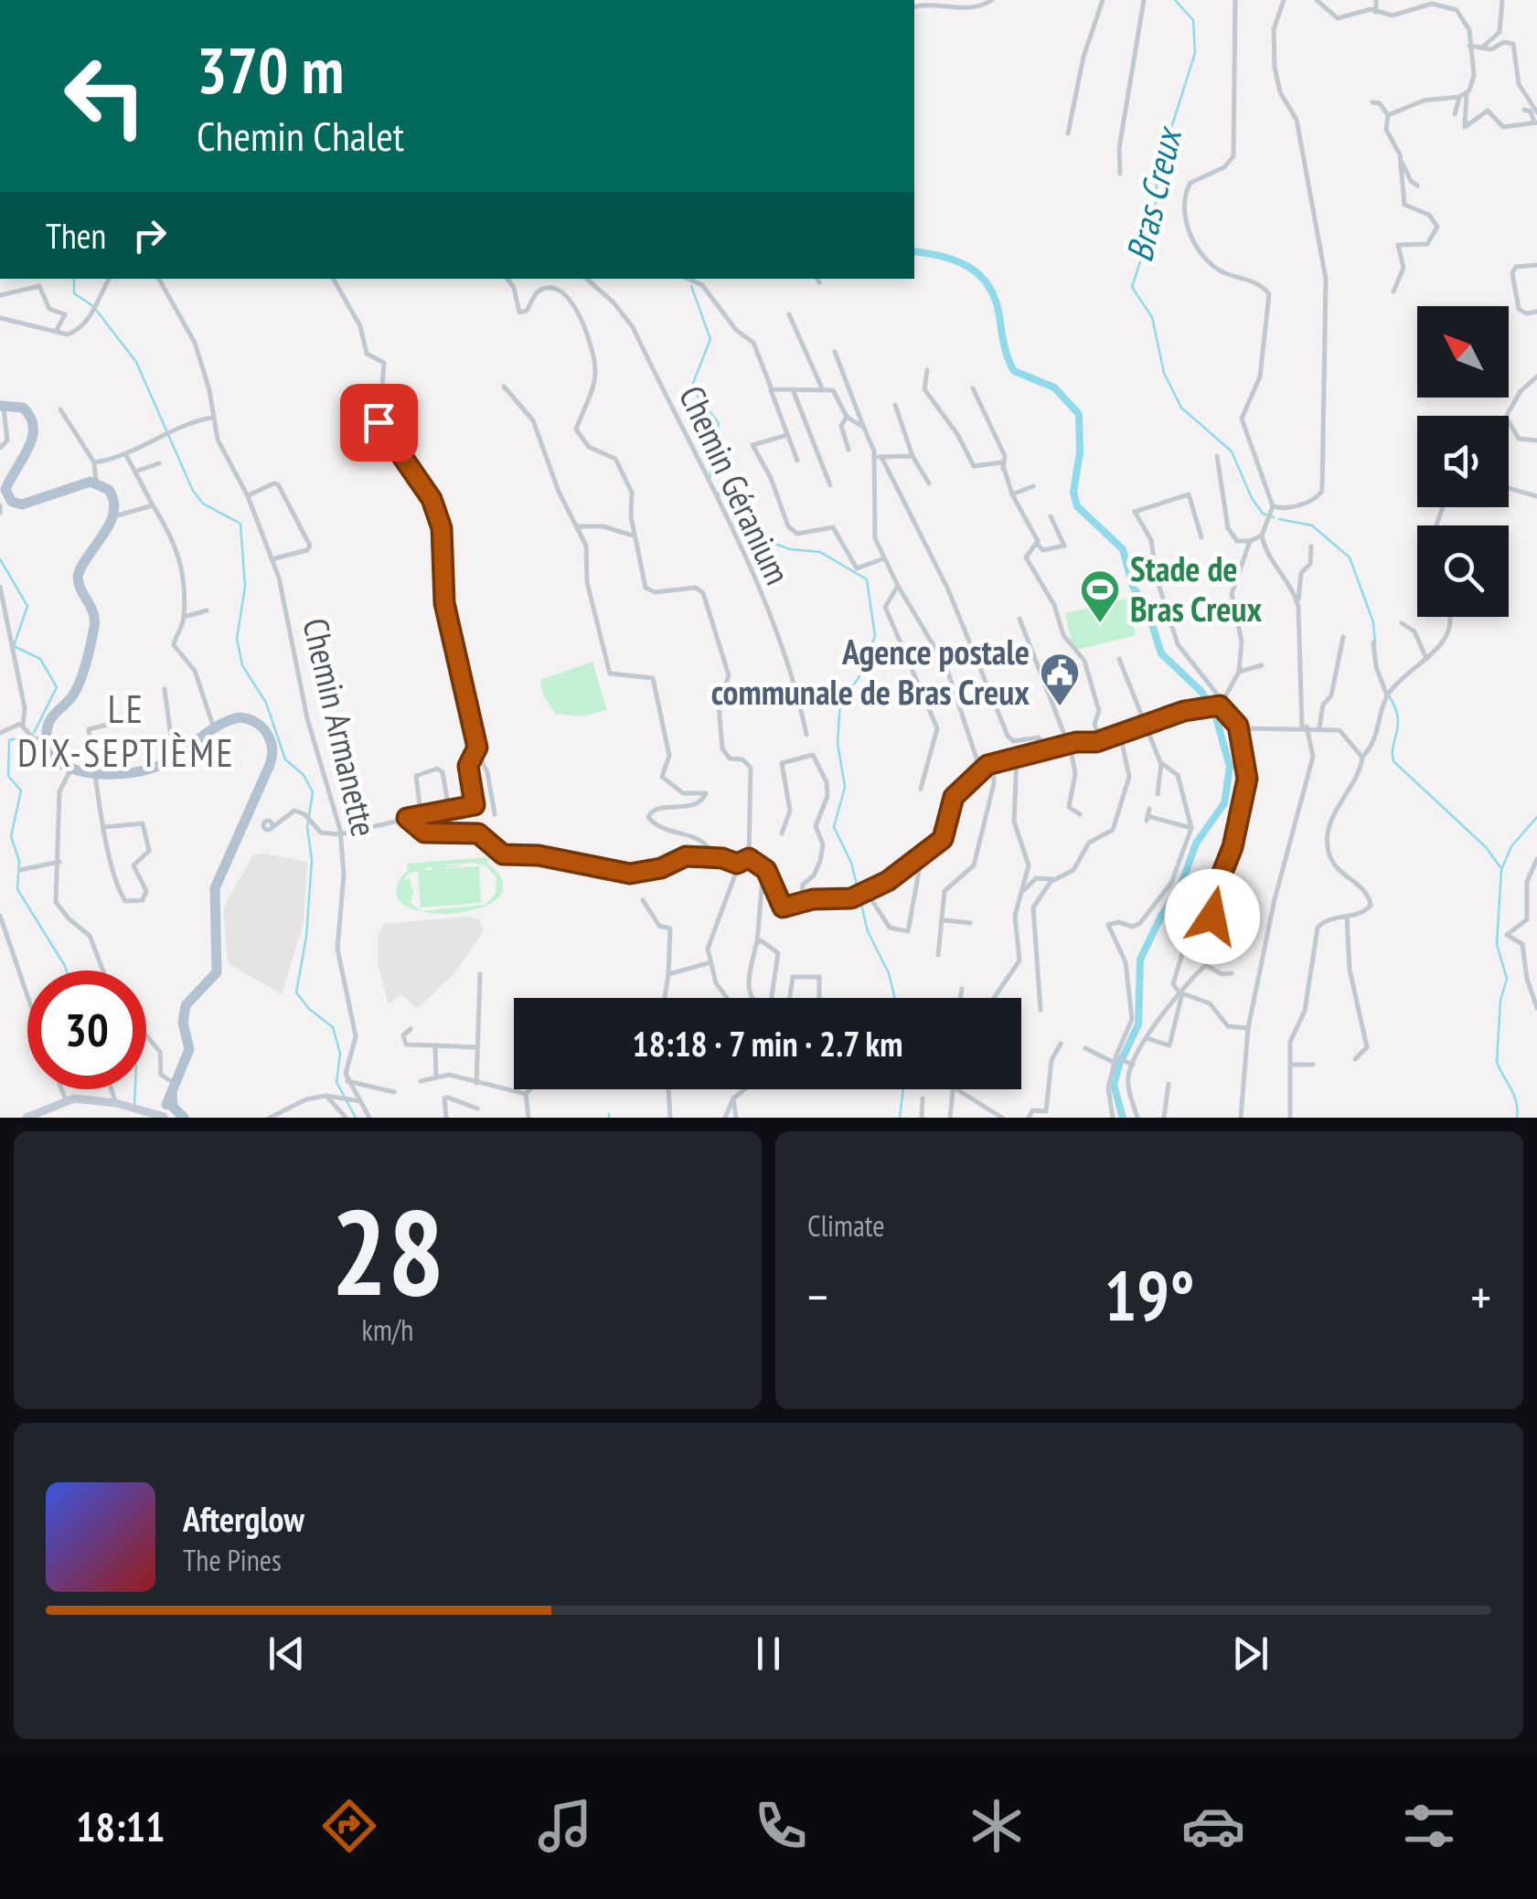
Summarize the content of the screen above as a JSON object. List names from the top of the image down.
{
  "streets": {
    "street": ["Chemin Géranium", "Chemin Armanette"]
  },
  "districts": ["LE DIX-SEPTIÈME"],
  "water": ["Bras Creux"],
  "places": {
    "sports": ["Stade de Bras Creux"],
    "public building": ["Agence postale communale de Bras Creux"]
  },
  "north": "top left",
  "page": {
    "turn": ["370 m", "Chemin Chalet"],
    "then": "Then",
    "limit": "30",
    "trip": "18:18 · 7 min · 2.7 km",
    "tile": [
      ["28", "km/h"],
      "Climate"
    ],
    "heat": ["−", "19°", "+"],
    "song": ["Afterglow", "The Pines"],
    "tabs": "18:11"
  }
}
